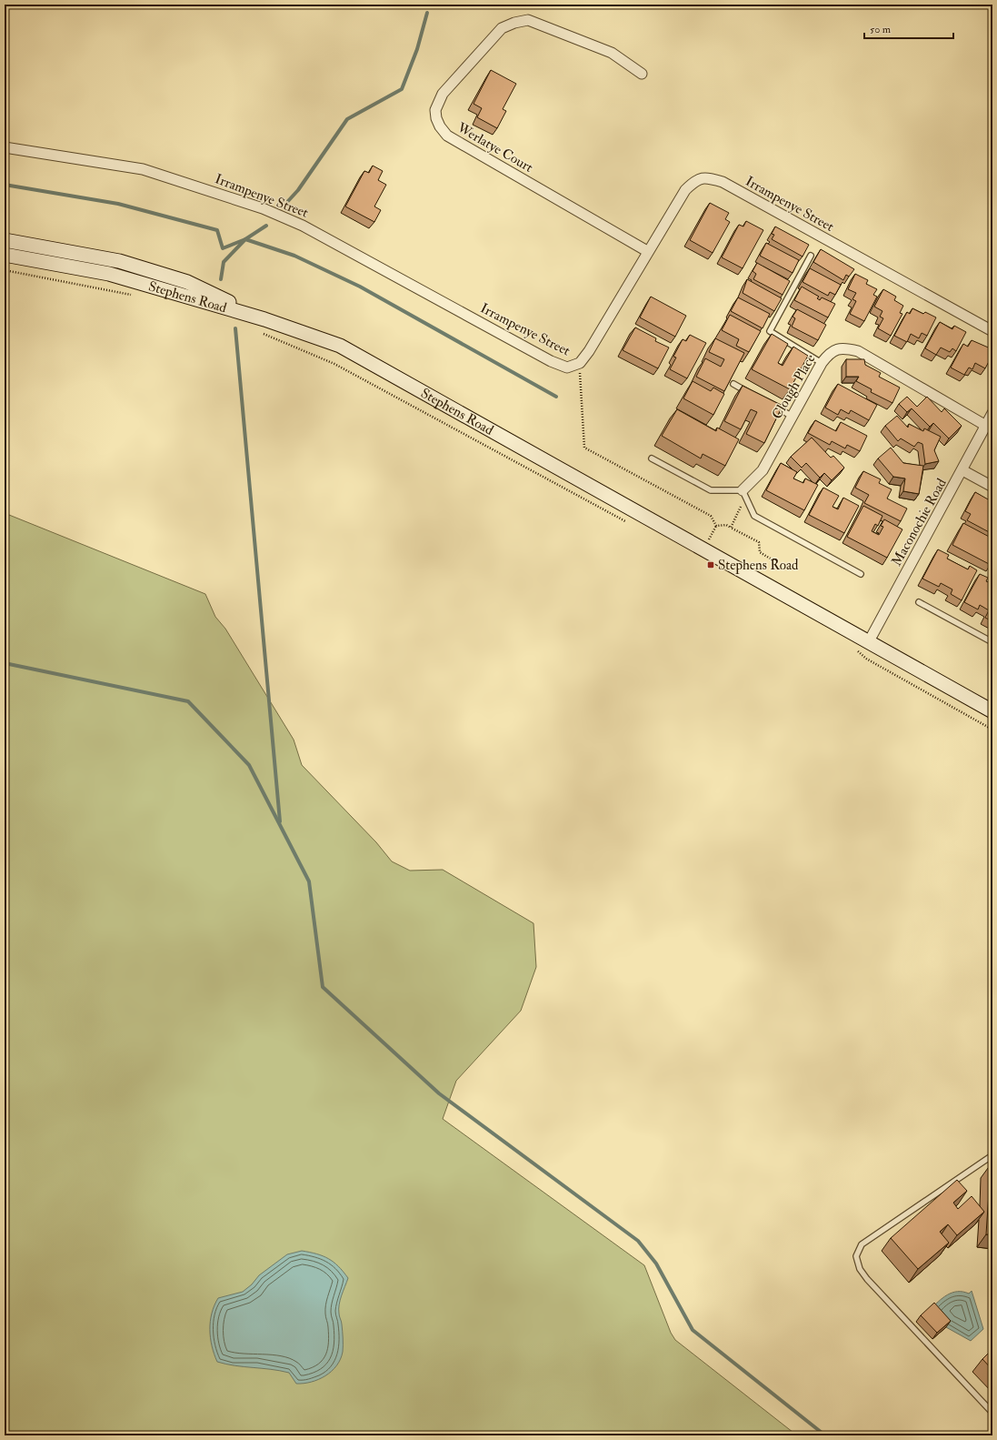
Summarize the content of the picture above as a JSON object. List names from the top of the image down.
{
  "streets": {
    "street": [
      "Werlatye Court",
      "Irrampenye Street",
      "Stephens Road",
      "Clough Place",
      "Maconochie Road"
    ]
  },
  "crossings": [
    ["Werlatye Court", "Irrampenye Street"],
    ["Stephens Road", "Maconochie Road"],
    ["Clough Place", "Maconochie Road"]
  ],
  "places": {
    "transit": ["Stephens Road"]
  },
  "scale_bar": "50 m"
}
